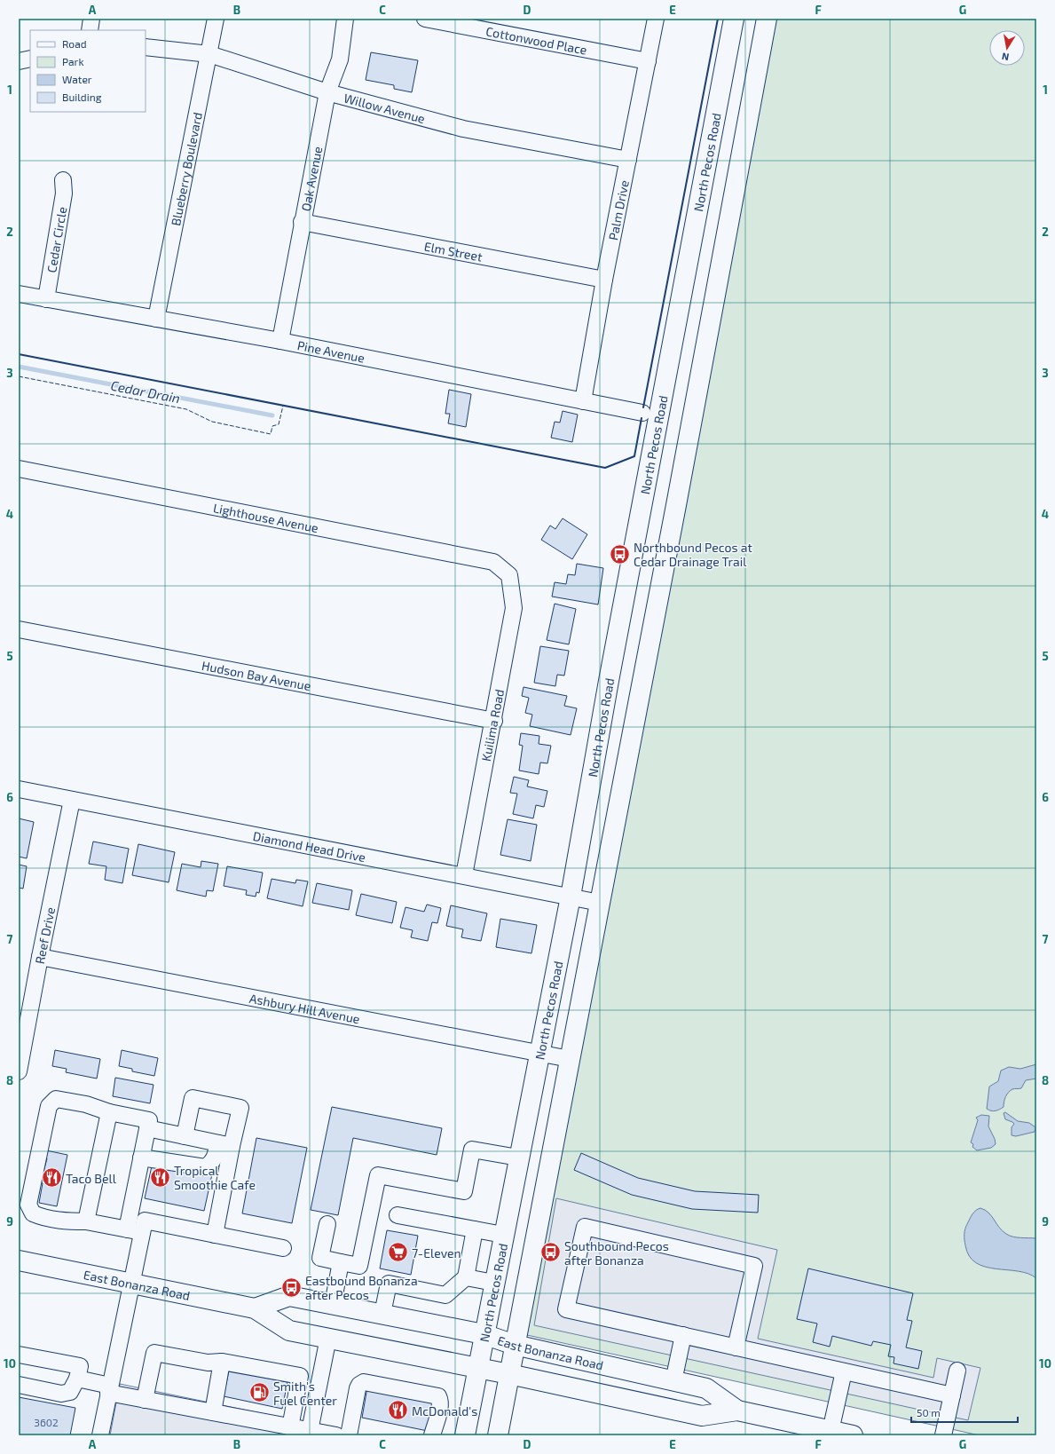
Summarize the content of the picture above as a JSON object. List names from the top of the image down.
{
  "streets": {
    "main road": ["North Pecos Road", "East Bonanza Road"],
    "street": [
      "Cottonwood Place",
      "Willow Avenue",
      "Blueberry Boulevard",
      "Oak Avenue",
      "Palm Drive",
      "Cedar Circle",
      "Elm Street",
      "Pine Avenue",
      "Lighthouse Avenue",
      "Hudson Bay Avenue",
      "Kuilima Road",
      "Diamond Head Drive",
      "Reef Drive",
      "Ashbury Hill Avenue"
    ]
  },
  "crossings": [
    ["Cottonwood Place", "Palm Drive"],
    ["Willow Avenue", "Blueberry Boulevard"],
    ["Willow Avenue", "Oak Avenue"],
    ["Willow Avenue", "Palm Drive"],
    ["North Pecos Road", "Diamond Head Drive"],
    ["North Pecos Road", "Ashbury Hill Avenue"],
    ["North Pecos Road", "East Bonanza Road"],
    ["Blueberry Boulevard", "Pine Avenue"],
    ["Oak Avenue", "Elm Street"],
    ["Oak Avenue", "Pine Avenue"],
    ["Palm Drive", "Elm Street"],
    ["Palm Drive", "Pine Avenue"],
    ["Cedar Circle", "Pine Avenue"],
    ["Lighthouse Avenue", "Kuilima Road"],
    ["Hudson Bay Avenue", "Kuilima Road"],
    ["Kuilima Road", "Diamond Head Drive"],
    ["Diamond Head Drive", "Reef Drive"],
    ["Reef Drive", "Ashbury Hill Avenue"]
  ],
  "water": ["Cedar Drain"],
  "places": {
    "bus stop": ["Northbound Pecos at Cedar Drainage Trail", "Southbound Pecos after Bonanza", "Eastbound Bonanza after Pecos"],
    "restaurant": ["Tropical Smoothie Cafe", "Taco Bell", "McDonald's"],
    "supermarket": ["7-Eleven"],
    "fuel station": ["Smith's Fuel Center"]
  },
  "house_numbers": ["3602"],
  "legend": [
    "Road",
    "Park",
    "Water",
    "Building"
  ],
  "scale_bar": "50 m",
  "north": "bottom",
  "grid": {
    "columns": [
      "A",
      "B",
      "C",
      "D",
      "E",
      "F",
      "G"
    ],
    "rows": [
      "1",
      "2",
      "3",
      "4",
      "5",
      "6",
      "7",
      "8",
      "9",
      "10"
    ]
  }
}
